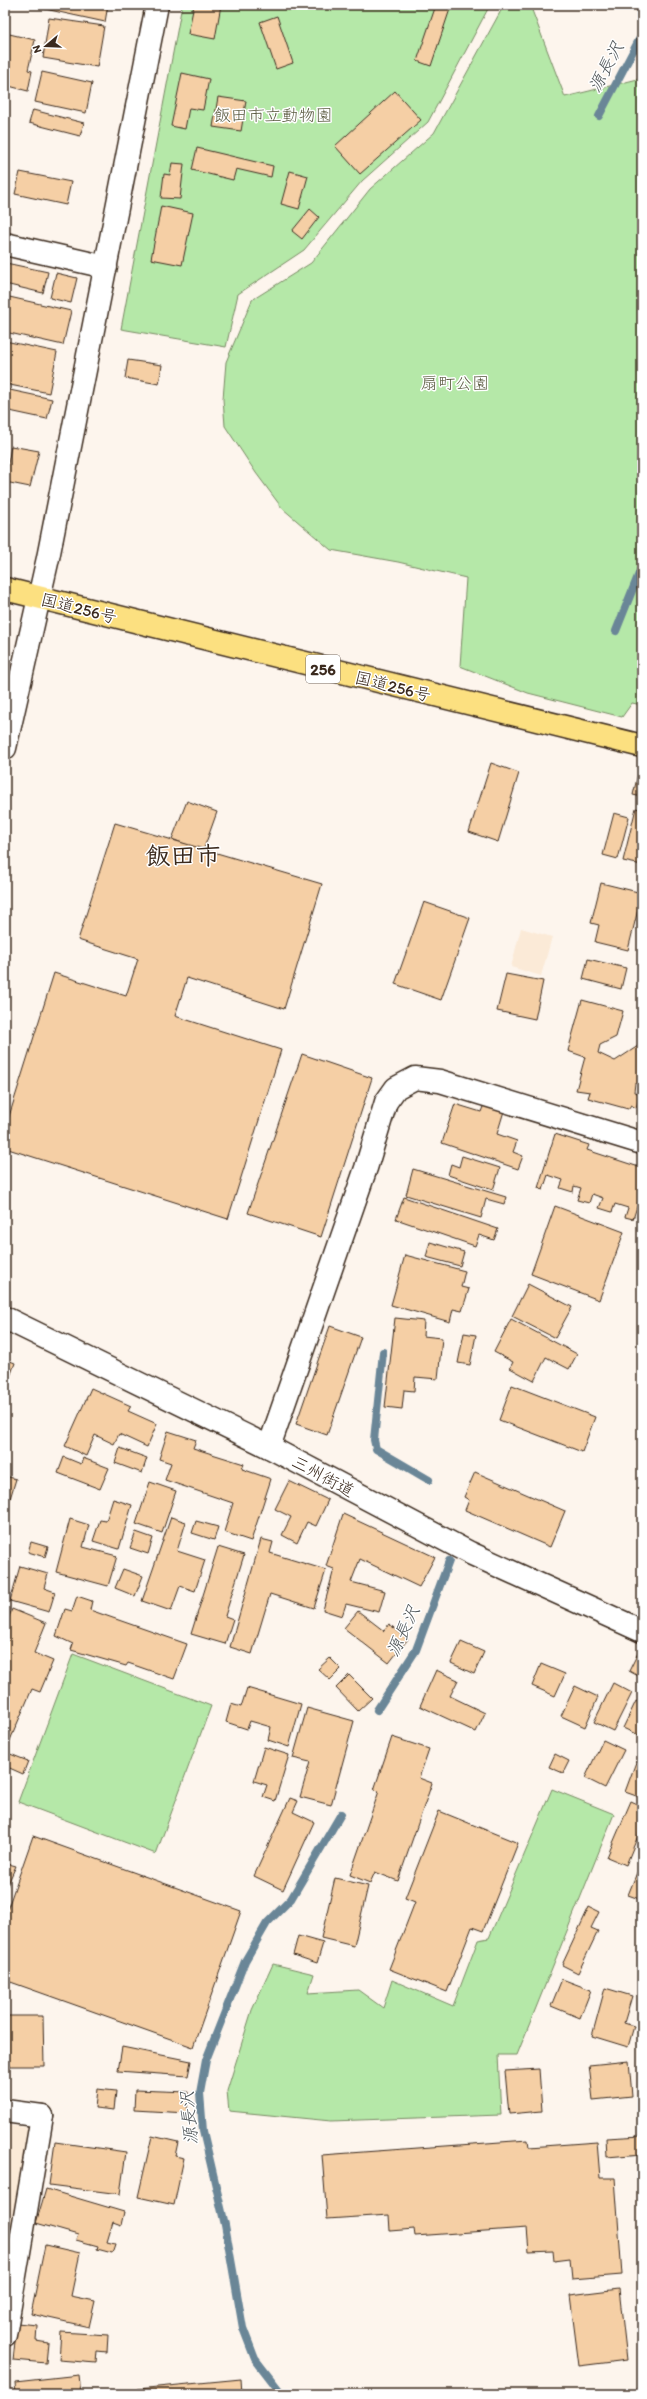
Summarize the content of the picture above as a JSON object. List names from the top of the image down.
{
  "streets": {
    "highway": ["国道256号", "256"],
    "street": ["三州街道"]
  },
  "districts": ["飯田市"],
  "water": ["源長沢"],
  "parks": ["飯田市立動物園", "扇町公園"],
  "north": "left"
}
